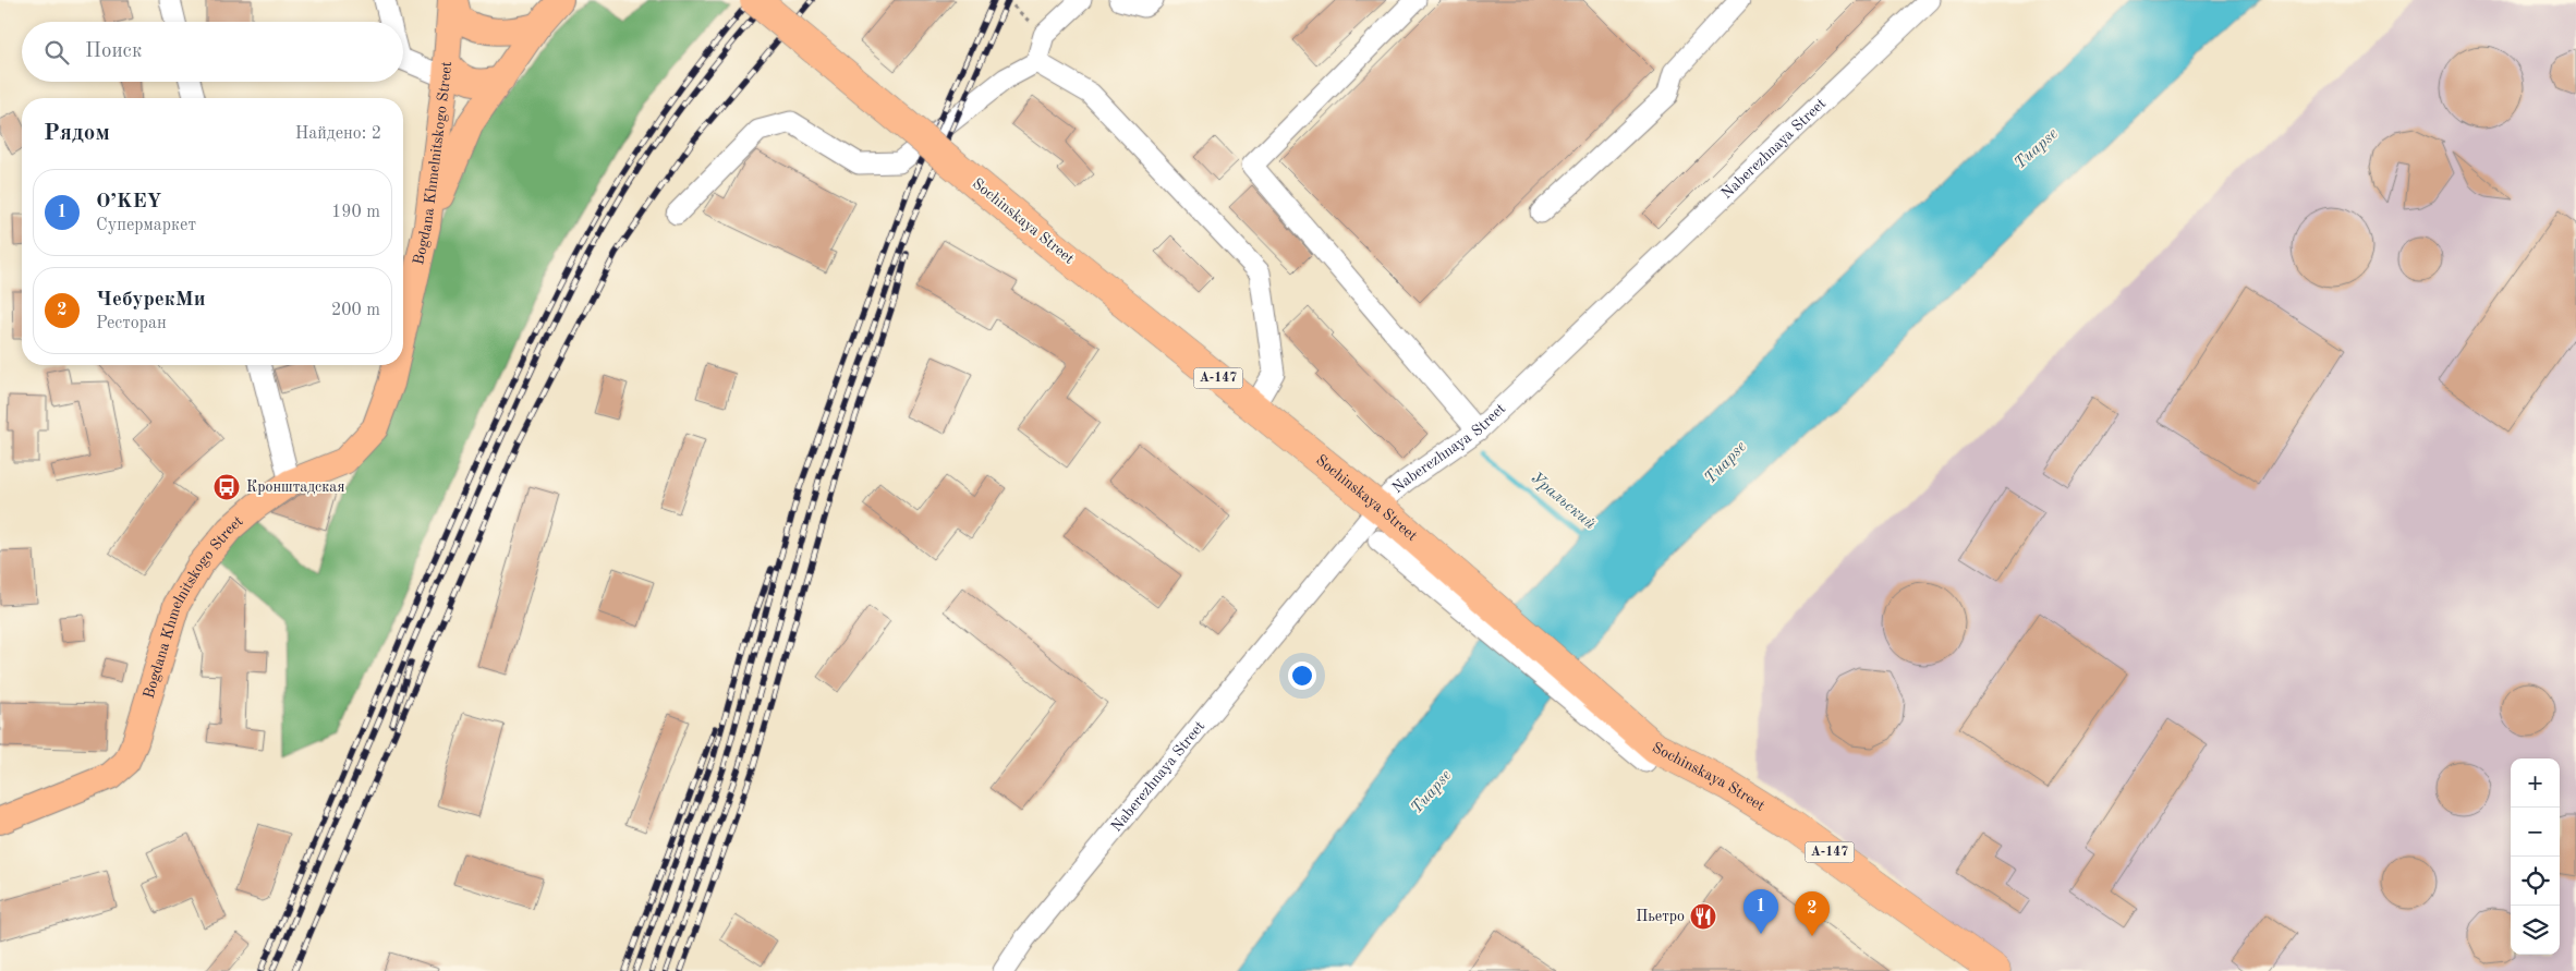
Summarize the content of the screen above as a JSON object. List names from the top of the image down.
{
  "streets": {
    "highway": ["Sochinskaya Street", "А-147"],
    "main road": ["Bogdana Khmelnitskogo Street"],
    "street": ["Naberezhnaya Street"]
  },
  "crossings": [
    ["Naberezhnaya Street", "Sochinskaya Street"]
  ],
  "water": ["Tuapse", "Уральский"],
  "places": {
    "bus stop": ["Кронштадская"],
    "restaurant": ["Пьетро"]
  },
  "page": {
    "search": "Поиск",
    "heading": ["Рядом", "Найдено: 2"],
    "list": [
      {
        "mark": "1",
        "name": "O’KEY",
        "note": "Супермаркет",
        "value": "190 m"
      },
      {
        "mark": "2",
        "name": "ЧебурекМи",
        "note": "Ресторан",
        "value": "200 m"
      }
    ],
    "map_buttons": ["+", "−"],
    "pins": ["1", "2"]
  }
}
